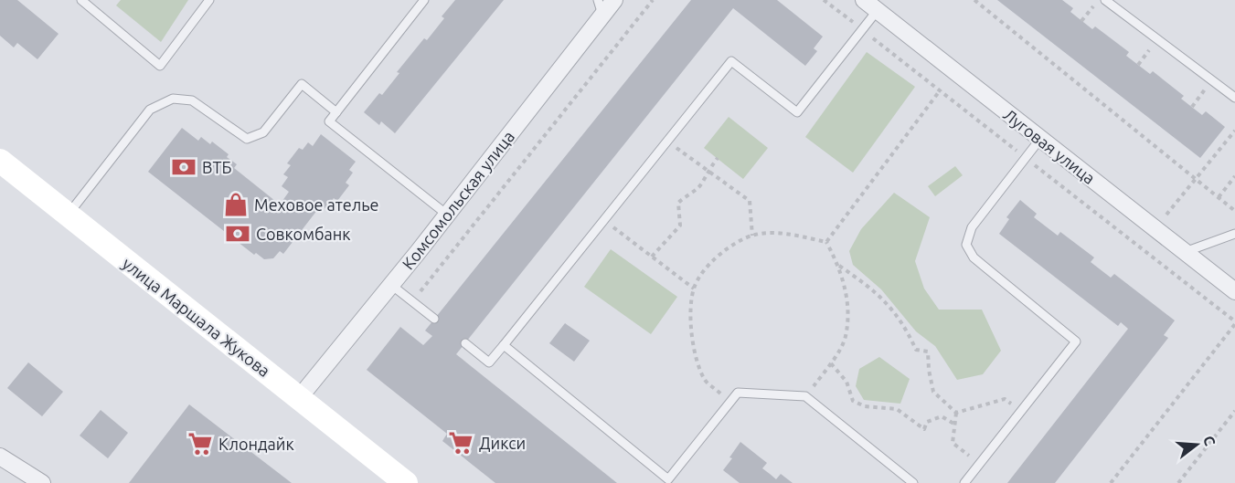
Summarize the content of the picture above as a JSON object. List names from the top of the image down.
{
  "streets": {
    "main road": ["улица Маршала Жукова"],
    "street": ["Луговая улица", "Комсомольская улица"]
  },
  "crossings": [
    ["Комсомольская улица", "улица Маршала Жукова"]
  ],
  "places": {
    "bank": ["ВТБ", "Совкомбанк"],
    "shop": ["Меховое ателье"],
    "supermarket": ["Дикси", "Клондайк"]
  },
  "north": "right"
}
